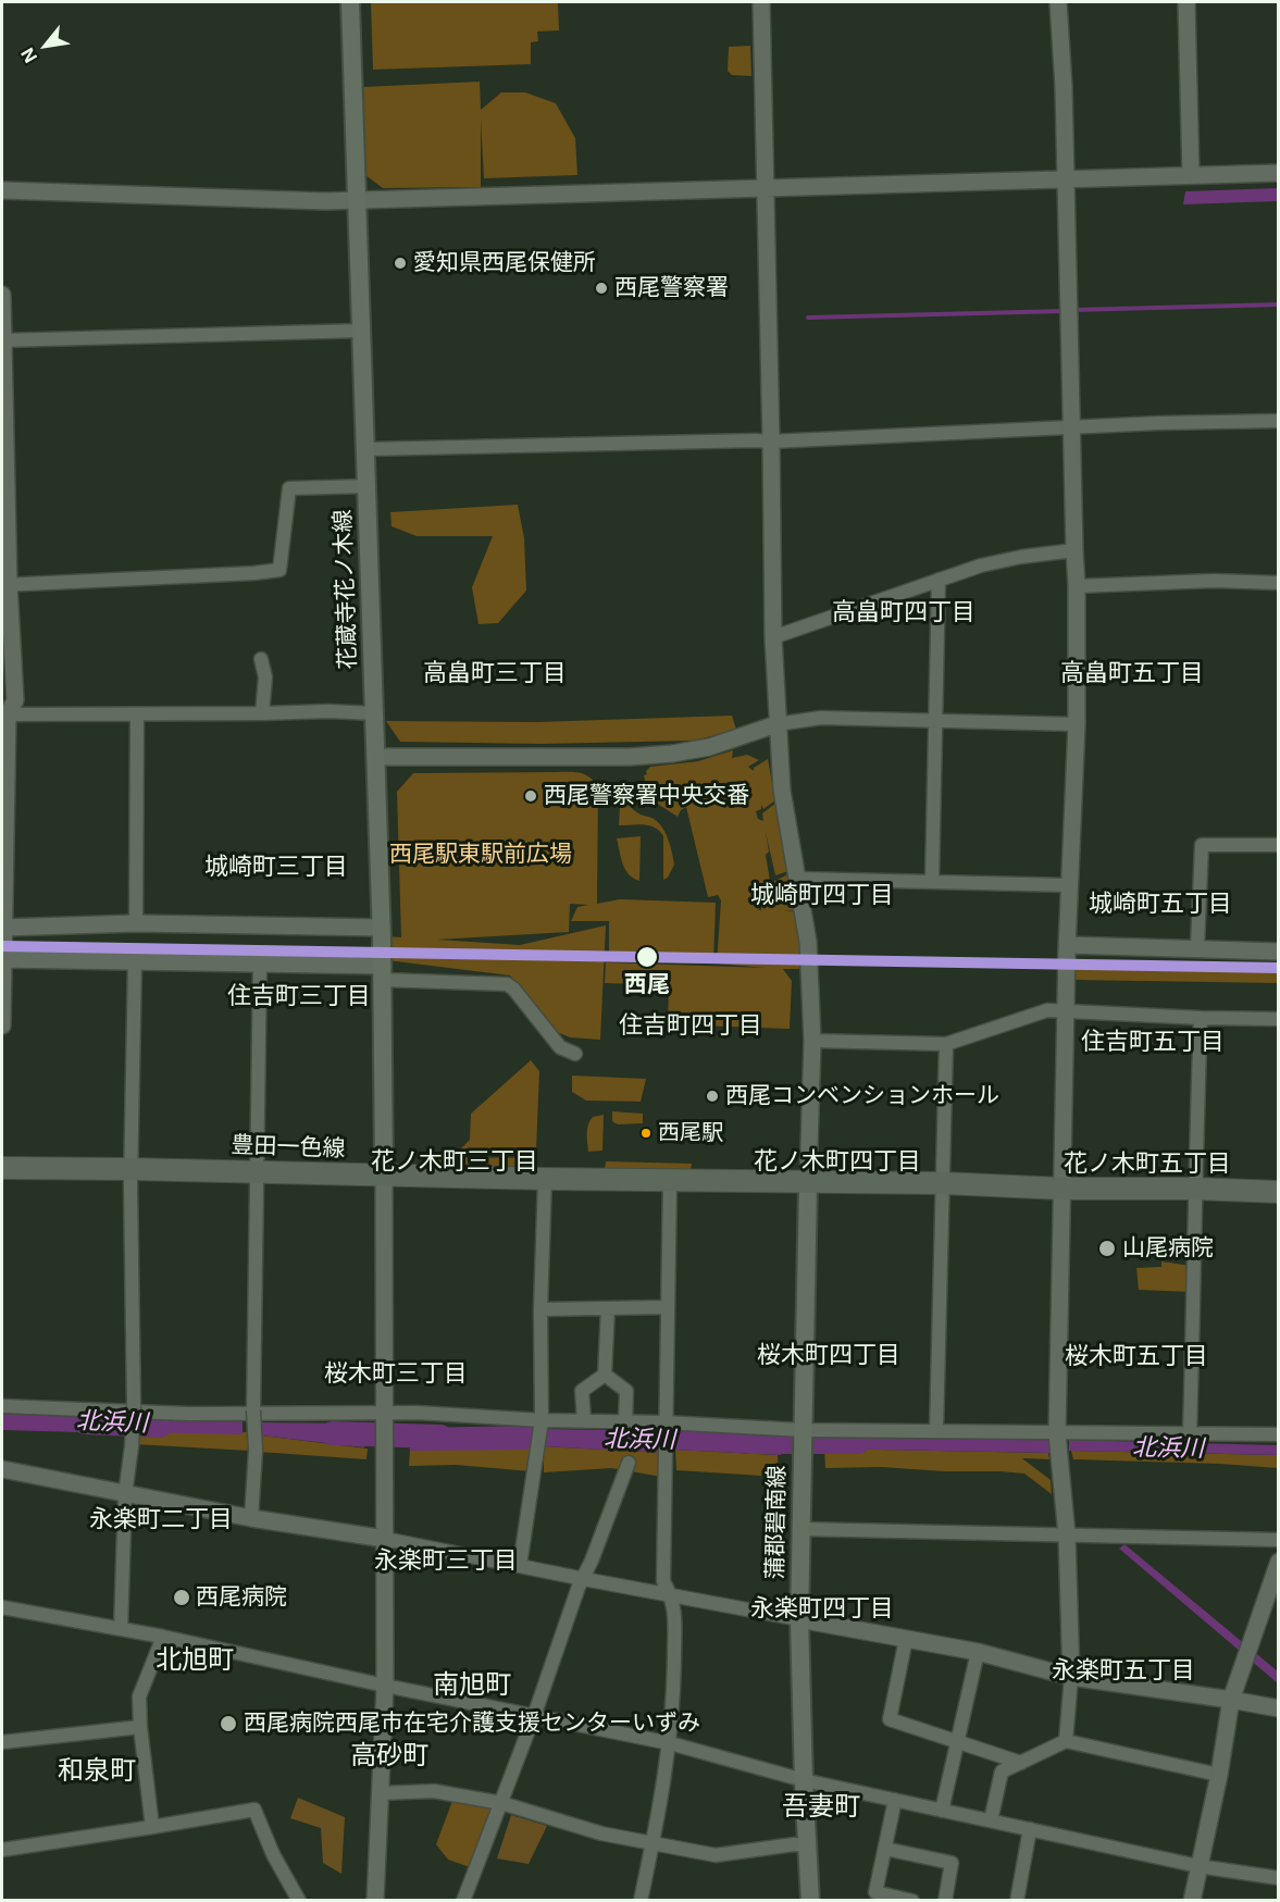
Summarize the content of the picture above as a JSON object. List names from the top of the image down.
{
  "streets": {
    "main road": ["花蔵寺花ノ木線", "豊田一色線", "蒲郡碧南線"]
  },
  "crossings": [
    ["花蔵寺花ノ木線", "豊田一色線"],
    ["豊田一色線", "蒲郡碧南線"]
  ],
  "districts": [
    "高畠町四丁目",
    "高畠町三丁目",
    "高畠町五丁目",
    "城崎町三丁目",
    "城崎町四丁目",
    "城崎町五丁目",
    "住吉町三丁目",
    "住吉町四丁目",
    "住吉町五丁目",
    "花ノ木町三丁目",
    "花ノ木町四丁目",
    "花ノ木町五丁目",
    "桜木町四丁目",
    "桜木町五丁目",
    "桜木町三丁目",
    "永楽町二丁目",
    "永楽町三丁目",
    "永楽町四丁目",
    "北旭町",
    "永楽町五丁目",
    "南旭町",
    "高砂町",
    "和泉町",
    "吾妻町"
  ],
  "water": ["北浜川"],
  "parks": ["西尾駅東駅前広場"],
  "places": [
    "愛知県西尾保健所",
    "西尾警察署",
    "西尾警察署中央交番",
    "西尾",
    "西尾コンベンションホール",
    "西尾駅",
    "山尾病院",
    "西尾病院",
    "西尾病院西尾市在宅介護支援センターいずみ"
  ],
  "north": "bottom left"
}
